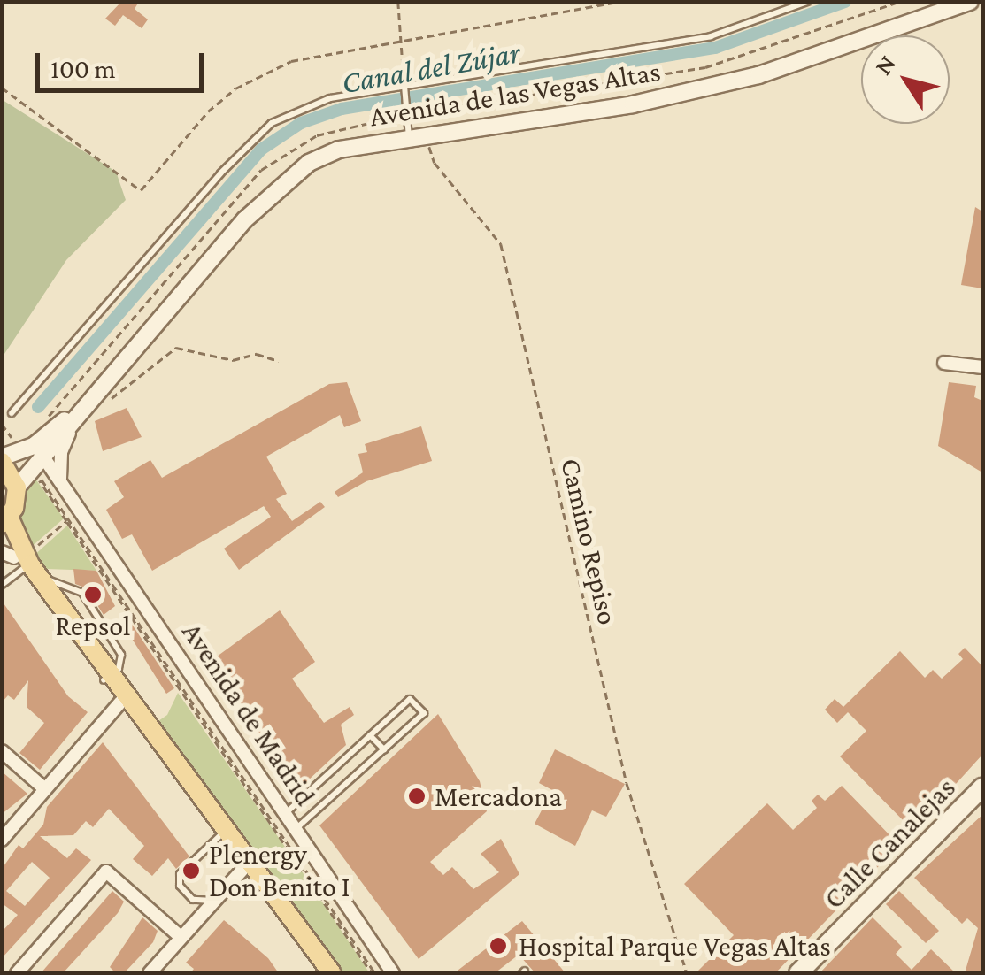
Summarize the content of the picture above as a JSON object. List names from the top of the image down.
{
  "streets": {
    "main road": ["Calle Canalejas"],
    "street": ["Avenida de las Vegas Altas", "Avenida de Madrid"],
    "path": ["Camino Repiso"]
  },
  "crossings": [
    ["Avenida de las Vegas Altas", "Camino Repiso"]
  ],
  "water": ["Canal del Zújar"],
  "places": [
    "Repsol",
    "Mercadona",
    "Plenergy Don Benito I",
    "Hospital Parque Vegas Altas"
  ],
  "scale_bar": "100 m",
  "north": "top left"
}
